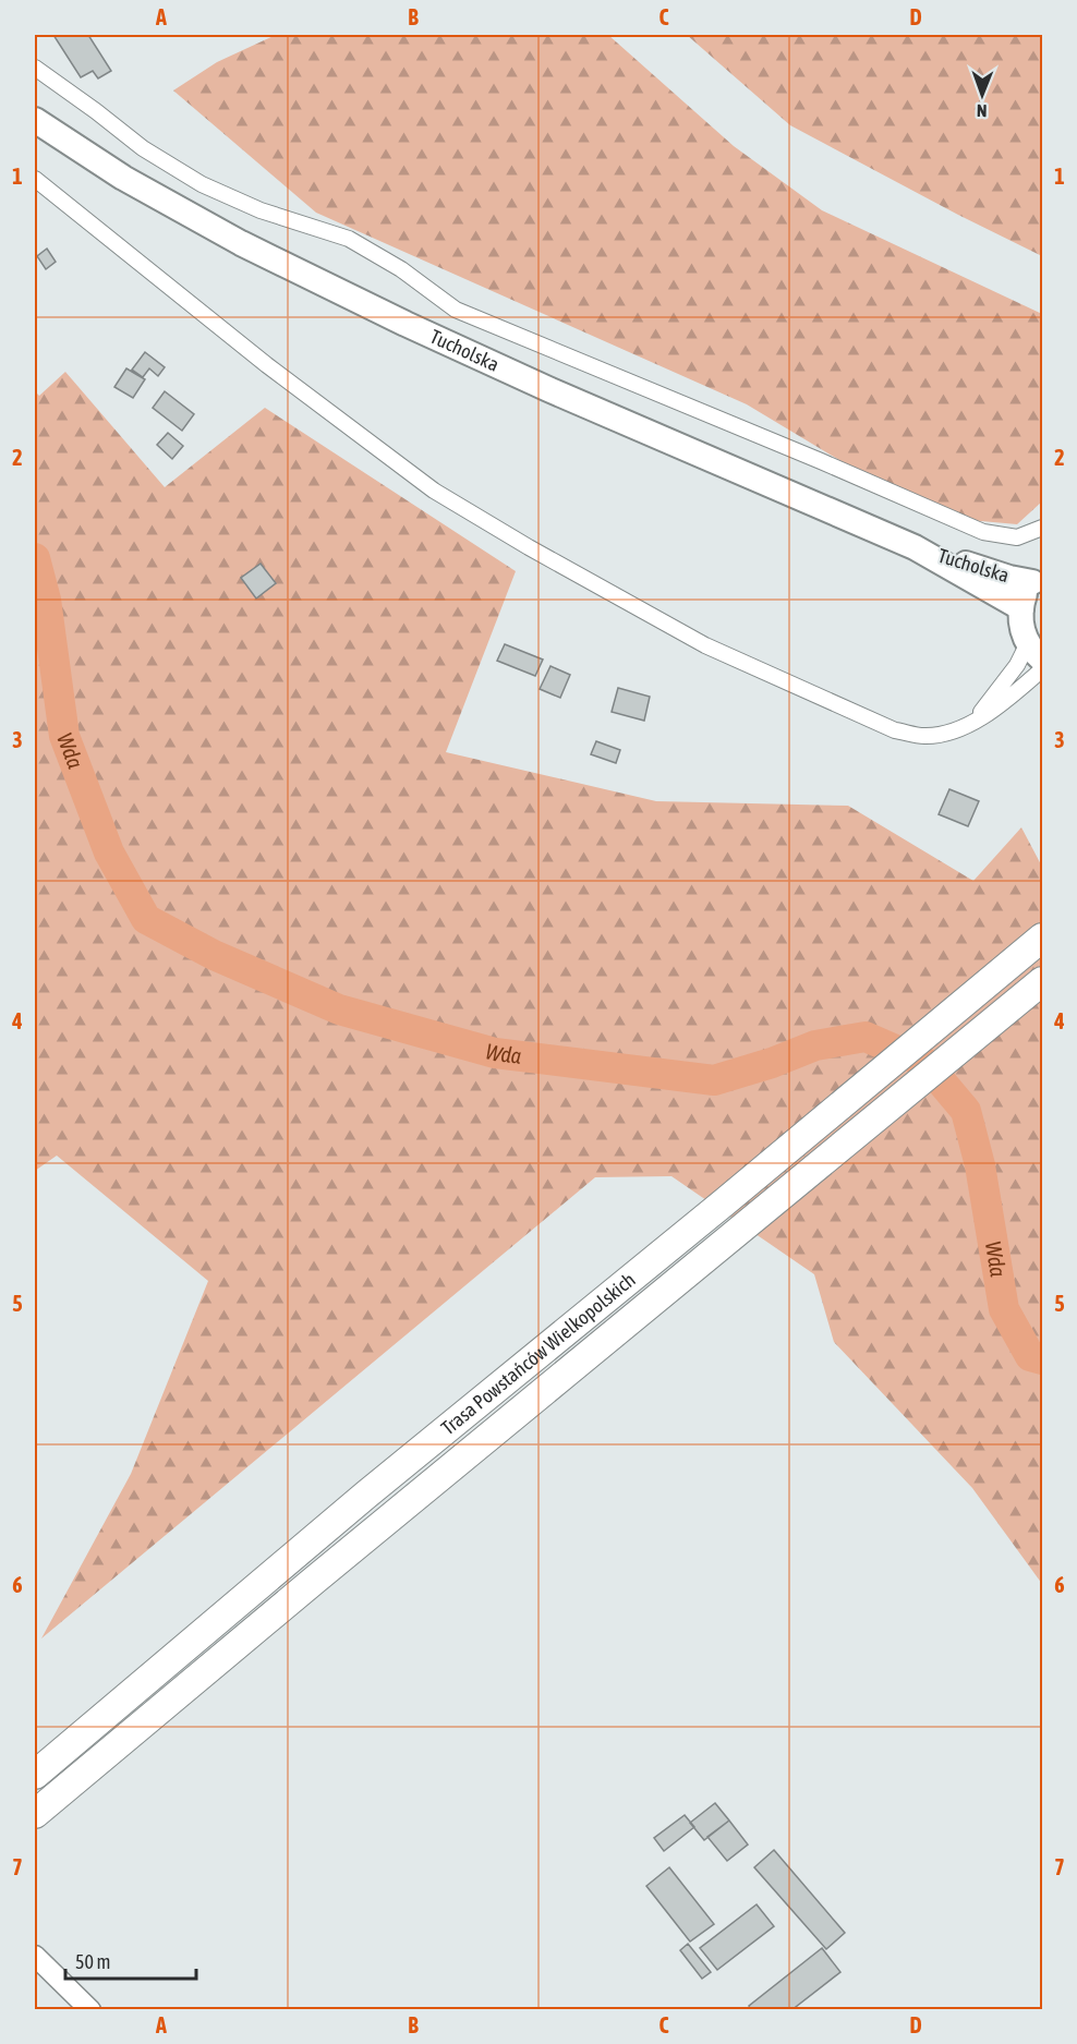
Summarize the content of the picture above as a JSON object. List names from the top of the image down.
{
  "streets": {
    "highway": ["Trasa Powstańców Wielkopolskich"],
    "main road": ["Tucholska"]
  },
  "water": ["Wda"],
  "scale_bar": "50 m",
  "north": "bottom",
  "grid": {
    "columns": [
      "A",
      "B",
      "C",
      "D"
    ],
    "rows": [
      "1",
      "2",
      "3",
      "4",
      "5",
      "6",
      "7"
    ]
  }
}
